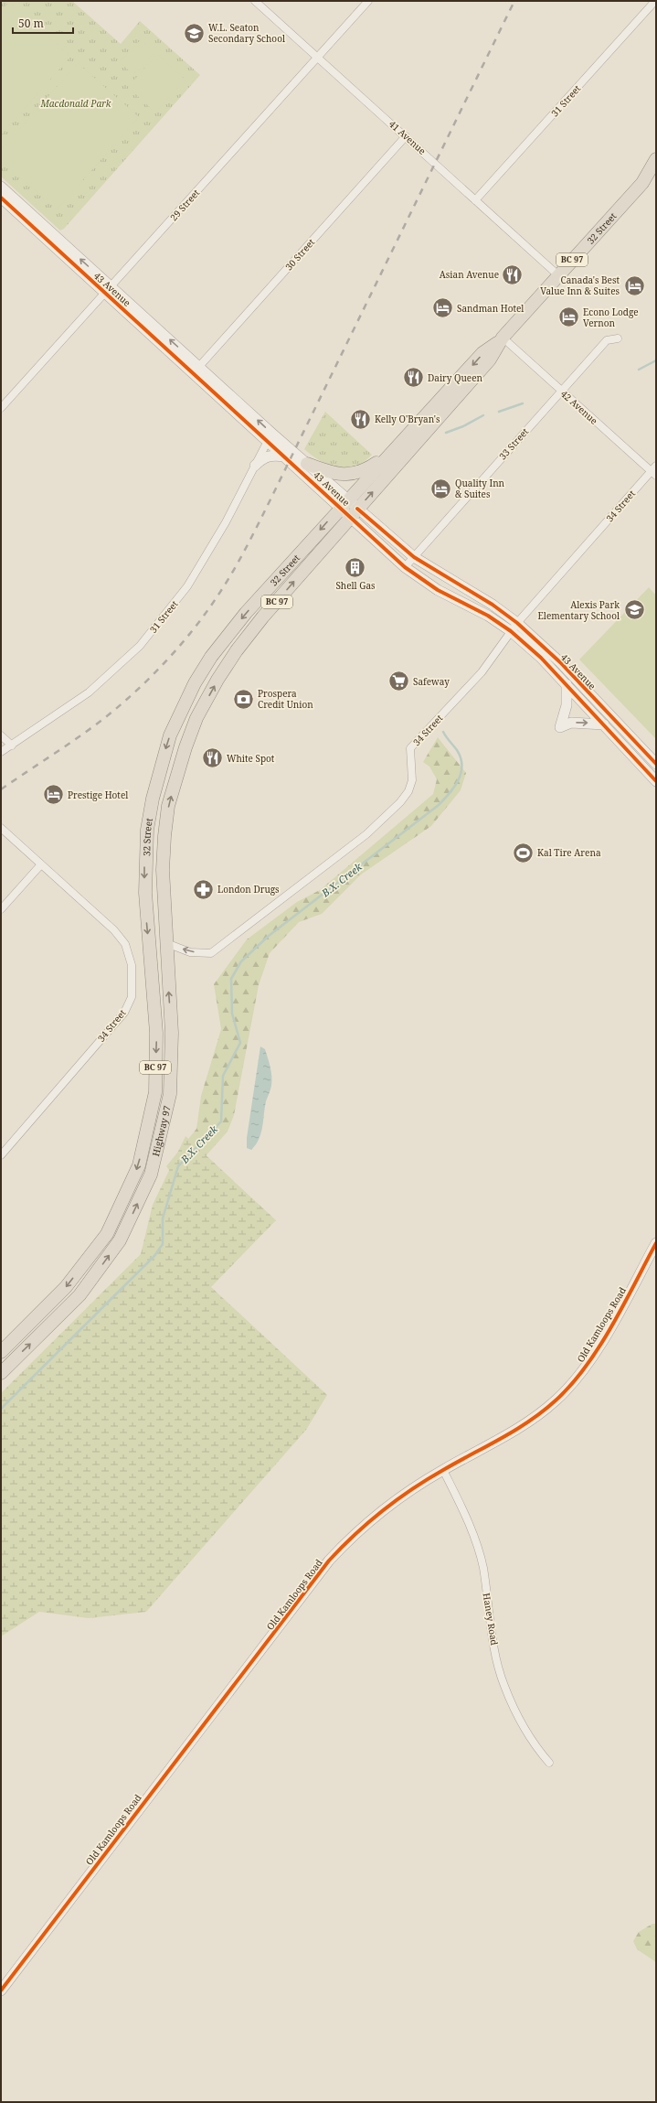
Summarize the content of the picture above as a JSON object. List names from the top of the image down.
{
  "streets": {
    "highway": ["32 Street", "BC 97", "Highway 97"],
    "street": [
      "31 Street",
      "41 Avenue",
      "29 Street",
      "30 Street",
      "43 Avenue",
      "42 Avenue",
      "33 Street",
      "34 Street",
      "Old Kamloops Road",
      "Haney Road"
    ]
  },
  "crossings": [
    ["31 Street", "41 Avenue"],
    ["31 Street", "43 Avenue"],
    ["41 Avenue", "29 Street"],
    ["41 Avenue", "32 Street"],
    ["41 Avenue", "30 Street"],
    ["29 Street", "43 Avenue"],
    ["32 Street", "43 Avenue"],
    ["32 Street", "42 Avenue"],
    ["32 Street", "Highway 97"],
    ["30 Street", "43 Avenue"],
    ["43 Avenue", "33 Street"],
    ["43 Avenue", "34 Street"],
    ["42 Avenue", "33 Street"],
    ["42 Avenue", "34 Street"],
    ["34 Street", "Highway 97"],
    ["Old Kamloops Road", "Haney Road"]
  ],
  "one_way": ["34 Street"],
  "water": ["B.X. Creek"],
  "parks": ["Macdonald Park"],
  "places": {
    "school or university": ["W.L. Seaton Secondary School", "Alexis Park Elementary School"],
    "restaurant": [
      "Asian Avenue",
      "Dairy Queen",
      "Kelly O'Bryan's",
      "White Spot"
    ],
    "hotel": [
      "Canada's Best Value Inn & Suites",
      "Sandman Hotel",
      "Econo Lodge Vernon",
      "Quality Inn & Suites",
      "Prestige Hotel"
    ],
    "building": ["Shell Gas"],
    "supermarket": ["Safeway"],
    "bank": ["Prospera Credit Union"],
    "sports": ["Kal Tire Arena"],
    "pharmacy": ["London Drugs"]
  },
  "scale_bar": "50 m"
}
